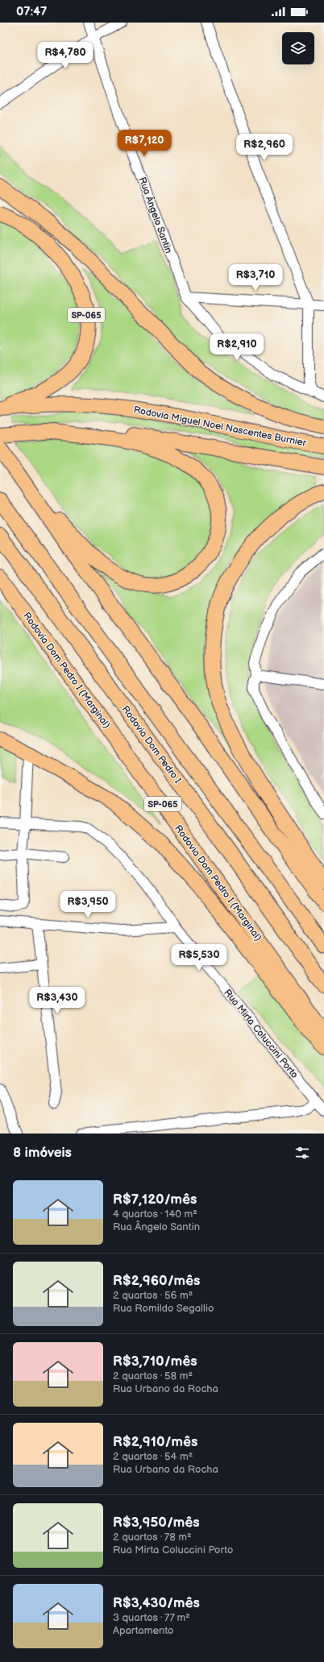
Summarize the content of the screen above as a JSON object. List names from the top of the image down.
{
  "streets": {
    "highway": [
      "SP-065",
      "Rodovia Miguel Noel Nascentes Burnier",
      "Rodovia Dom Pedro I (Marginal)",
      "Rodovia Dom Pedro I"
    ],
    "street": ["Rua Ângelo Santin", "Rua Mirta Coluccini Porto"]
  },
  "crossings": [
    ["SP-065", "Rodovia Miguel Noel Nascentes Burnier"]
  ],
  "page": {
    "status": "07:47",
    "price": [
      "R$4,780",
      "R$7,120",
      "R$2,960",
      "R$3,710",
      "R$2,910",
      "R$3,950",
      "R$5,530",
      "R$3,430"
    ],
    "heading": "8 imóveis",
    "list": [
      {
        "name": "R$7,120/mês",
        "note": "4 quartos · 140 m² · Rua Ângelo Santin"
      },
      {
        "name": "R$2,960/mês",
        "note": "2 quartos · 56 m² · Rua Romildo Segallio"
      },
      {
        "name": "R$3,710/mês",
        "note": "2 quartos · 58 m² · Rua Urbano da Rocha"
      },
      {
        "name": "R$2,910/mês",
        "note": "2 quartos · 54 m² · Rua Urbano da Rocha"
      },
      {
        "name": "R$3,950/mês",
        "note": "2 quartos · 78 m² · Rua Mirta Coluccini Porto"
      },
      {
        "name": "R$3,430/mês",
        "note": "3 quartos · 77 m² · Apartamento"
      }
    ]
  }
}
